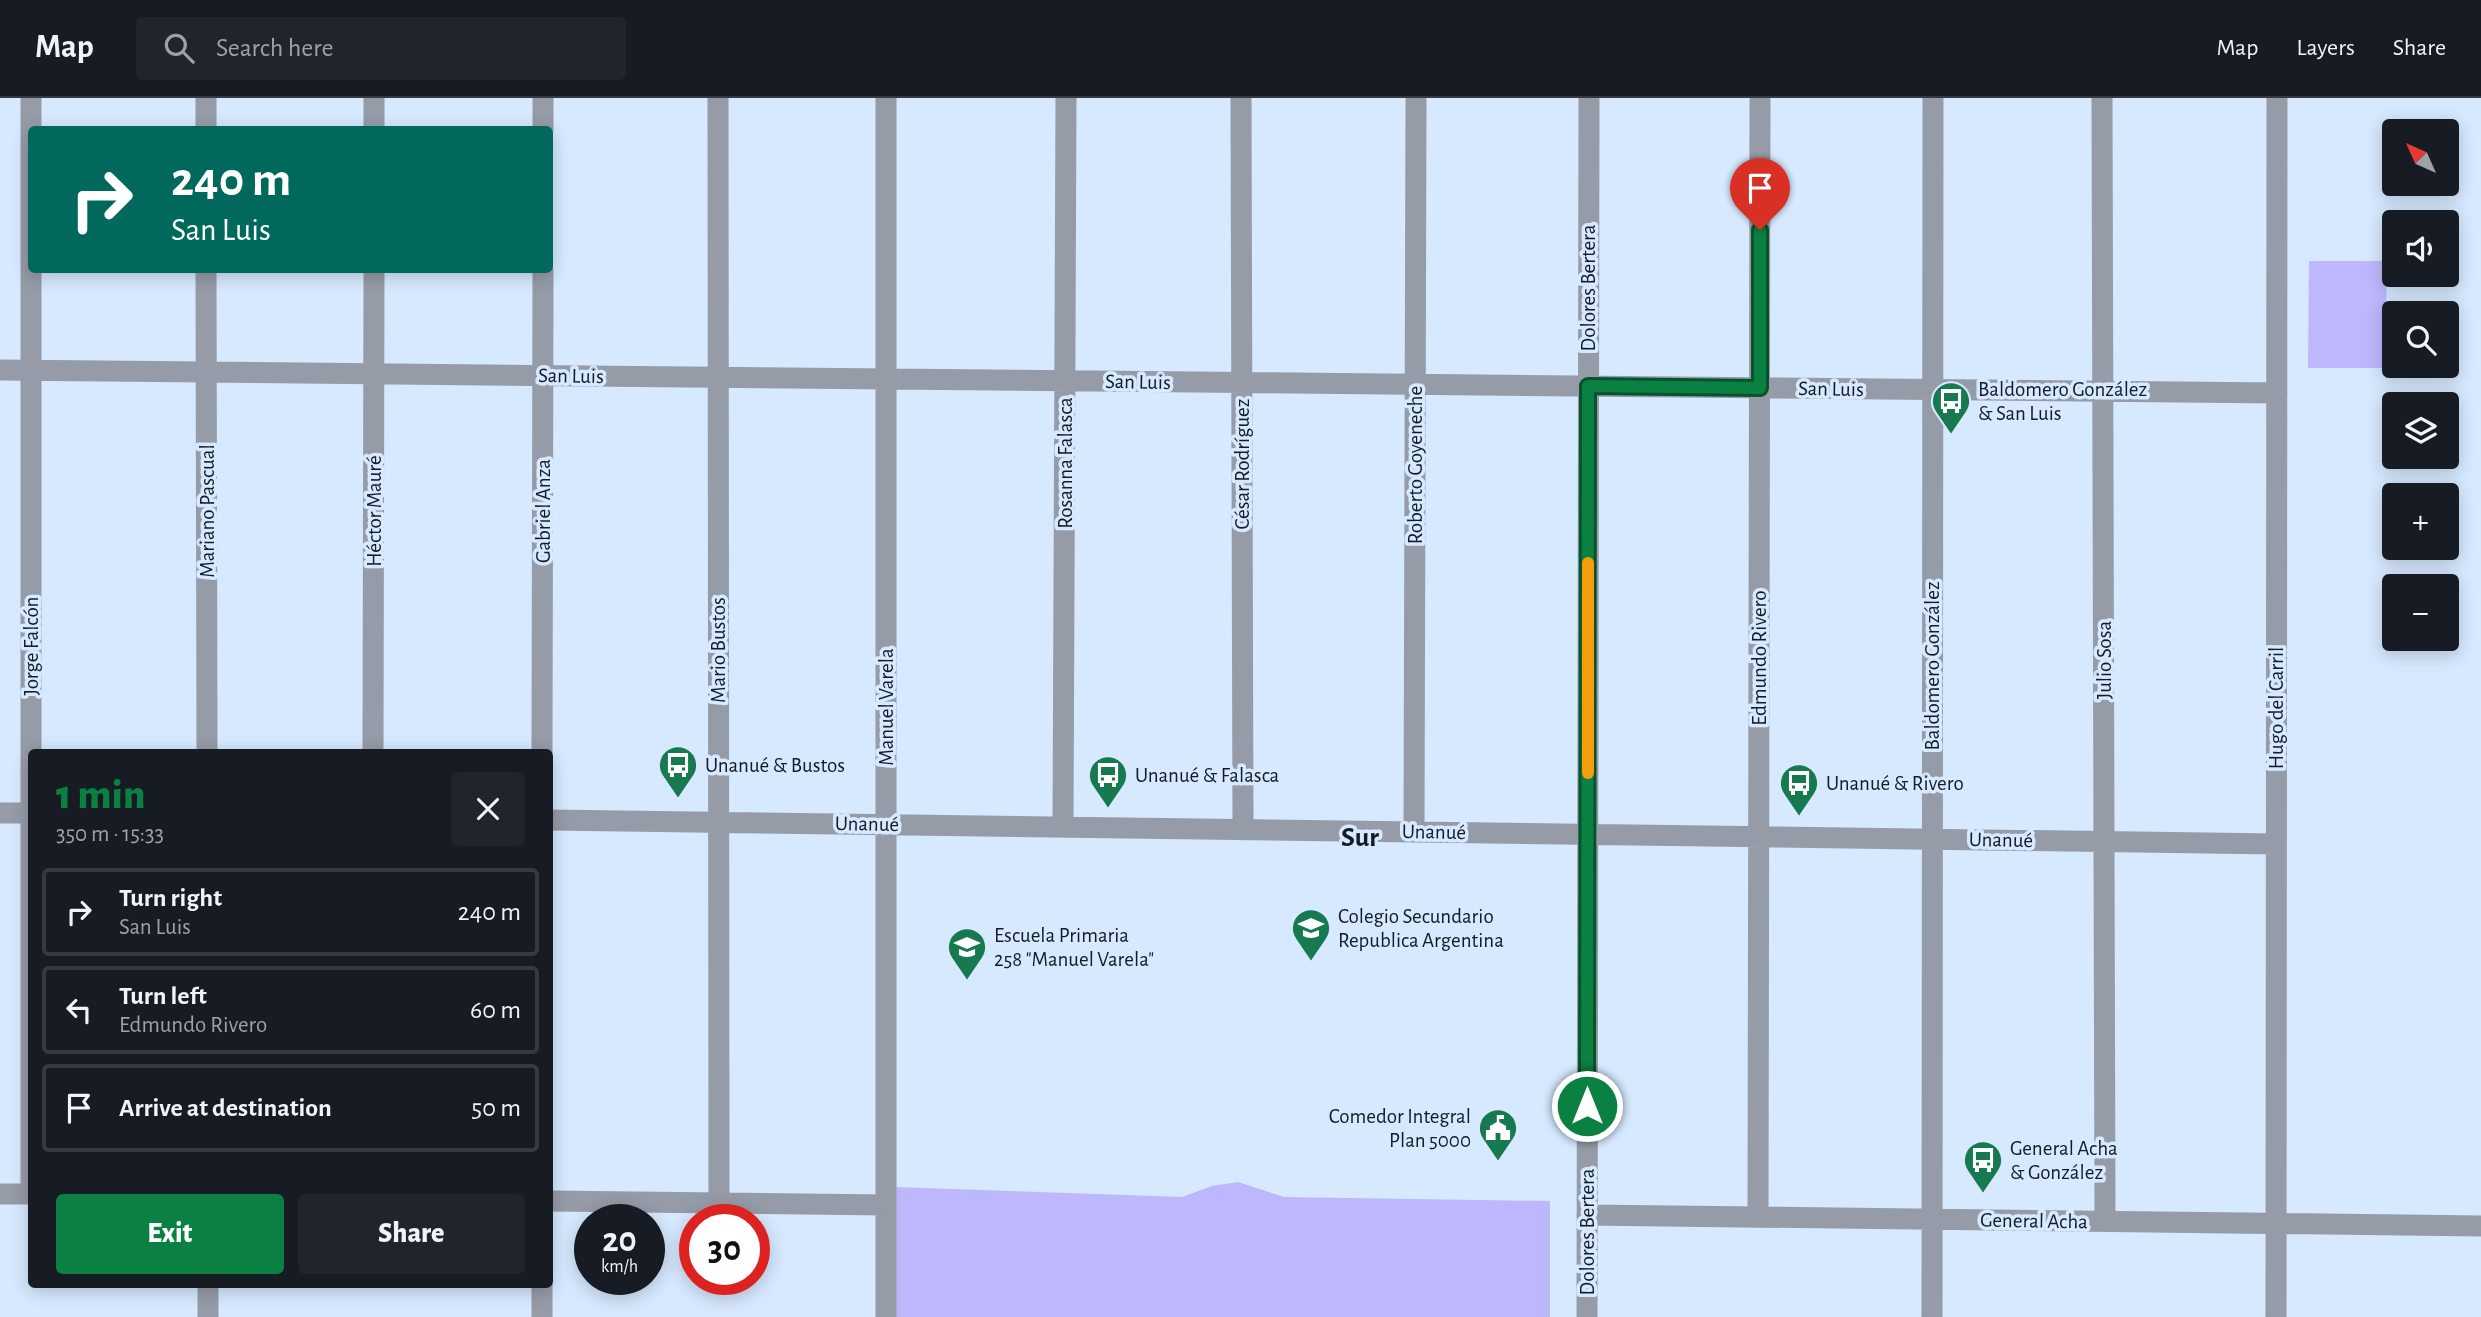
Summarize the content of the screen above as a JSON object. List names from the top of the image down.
{
  "streets": {
    "street": [
      "Dolores Bertera",
      "San Luis",
      "Rosanna Falasca",
      "César Rodríguez",
      "Roberto Goyeneche",
      "Mariano Pascual",
      "Héctor Mauré",
      "Gabriel Anza",
      "Jorge Falcón",
      "Mario Bustos",
      "Edmundo Rivero",
      "Julio Sosa",
      "Baldomero González",
      "Manuel Varela",
      "Hugo del Carril",
      "Unanué",
      "General Acha"
    ]
  },
  "crossings": [
    ["Dolores Bertera", "San Luis"],
    ["Dolores Bertera", "Unanué"],
    ["Dolores Bertera", "General Acha"],
    ["San Luis", "Rosanna Falasca"],
    ["San Luis", "César Rodríguez"],
    ["San Luis", "Roberto Goyeneche"],
    ["San Luis", "Mariano Pascual"],
    ["San Luis", "Héctor Mauré"],
    ["San Luis", "Gabriel Anza"],
    ["San Luis", "Jorge Falcón"],
    ["San Luis", "Mario Bustos"],
    ["San Luis", "Edmundo Rivero"],
    ["San Luis", "Julio Sosa"],
    ["San Luis", "Baldomero González"],
    ["San Luis", "Manuel Varela"],
    ["San Luis", "Hugo del Carril"],
    ["Rosanna Falasca", "Unanué"],
    ["César Rodríguez", "Unanué"],
    ["Roberto Goyeneche", "Unanué"],
    ["Mario Bustos", "Unanué"],
    ["Edmundo Rivero", "Unanué"],
    ["Edmundo Rivero", "General Acha"],
    ["Julio Sosa", "Unanué"],
    ["Julio Sosa", "General Acha"],
    ["Baldomero González", "Unanué"],
    ["Baldomero González", "General Acha"],
    ["Manuel Varela", "Unanué"],
    ["Hugo del Carril", "Unanué"],
    ["Hugo del Carril", "General Acha"]
  ],
  "districts": ["Sur"],
  "places": {
    "bus stop": [
      "Baldomero González & San Luis",
      "Unanué & Bustos",
      "Unanué & Falasca",
      "Unanué & Rivero",
      "General Acha & González"
    ],
    "school or university": ["Colegio Secundario Republica Argentina", "Escuela Primaria 258 \"Manuel Varela\""],
    "public building": ["Comedor Integral Plan 5000"]
  },
  "north": "top left",
  "page": {
    "header": "Map",
    "search": "Search here",
    "nav": ["Map", "Layers", "Share"],
    "map_buttons": ["+", "−"],
    "turn": ["240 m", "San Luis"],
    "heading": ["1 min", "350 m · 15:33"],
    "list": [
      {
        "name": "Turn right",
        "note": "San Luis",
        "value": "240 m"
      },
      {
        "name": "Turn left",
        "note": "Edmundo Rivero",
        "value": "60 m"
      },
      {
        "name": "Arrive at destination",
        "value": "50 m"
      }
    ],
    "buttons": ["Exit", "Share"],
    "speed": "20 km/h",
    "limit": "30"
  }
}
